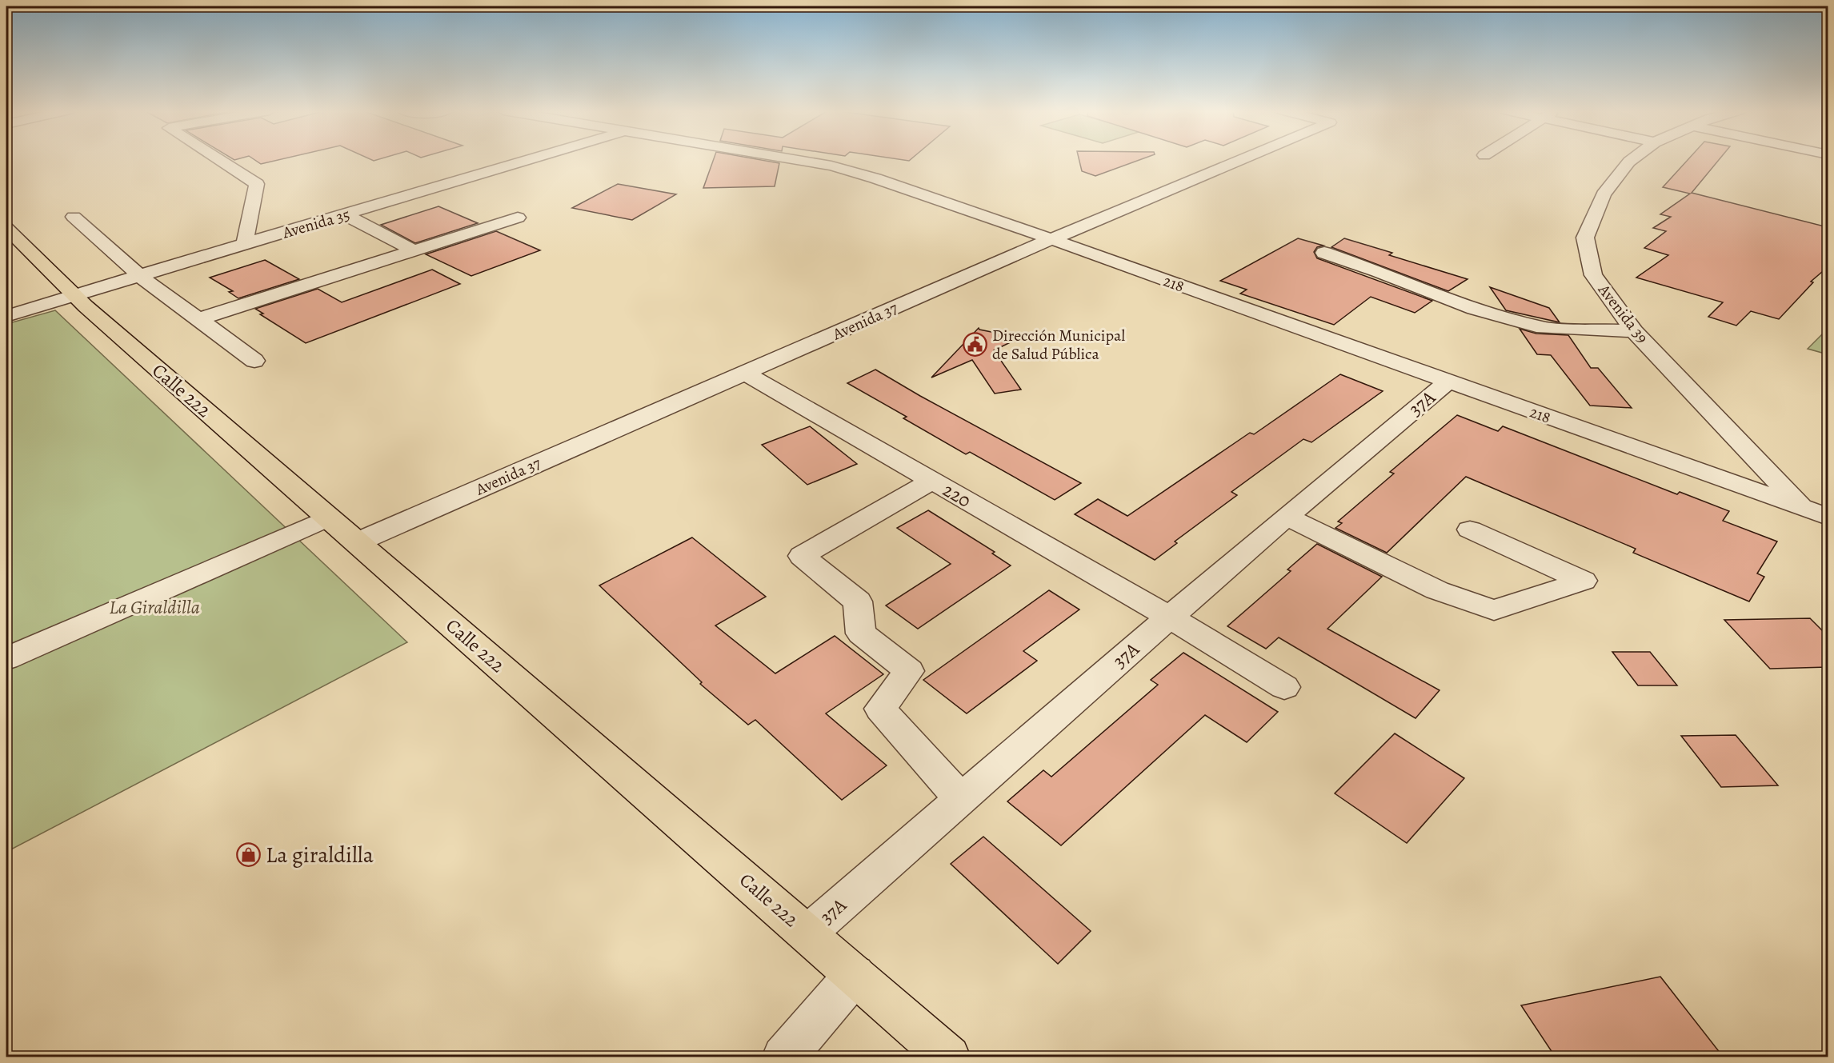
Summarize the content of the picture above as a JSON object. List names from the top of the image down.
{
  "streets": {
    "main road": ["Calle 222"],
    "street": [
      "Avenida 35",
      "218",
      "Avenida 39",
      "Avenida 37",
      "37A",
      "220"
    ]
  },
  "crossings": [
    ["Avenida 35", "Calle 222"],
    ["218", "Avenida 39"],
    ["218", "Avenida 37"],
    ["218", "37A"],
    ["Avenida 37", "Calle 222"],
    ["Avenida 37", "220"],
    ["Calle 222", "37A"],
    ["37A", "220"]
  ],
  "parks": ["La Giraldilla"],
  "places": {
    "public building": ["Dirección Municipal de Salud Pública"],
    "shop": ["La giraldilla"]
  }
}
